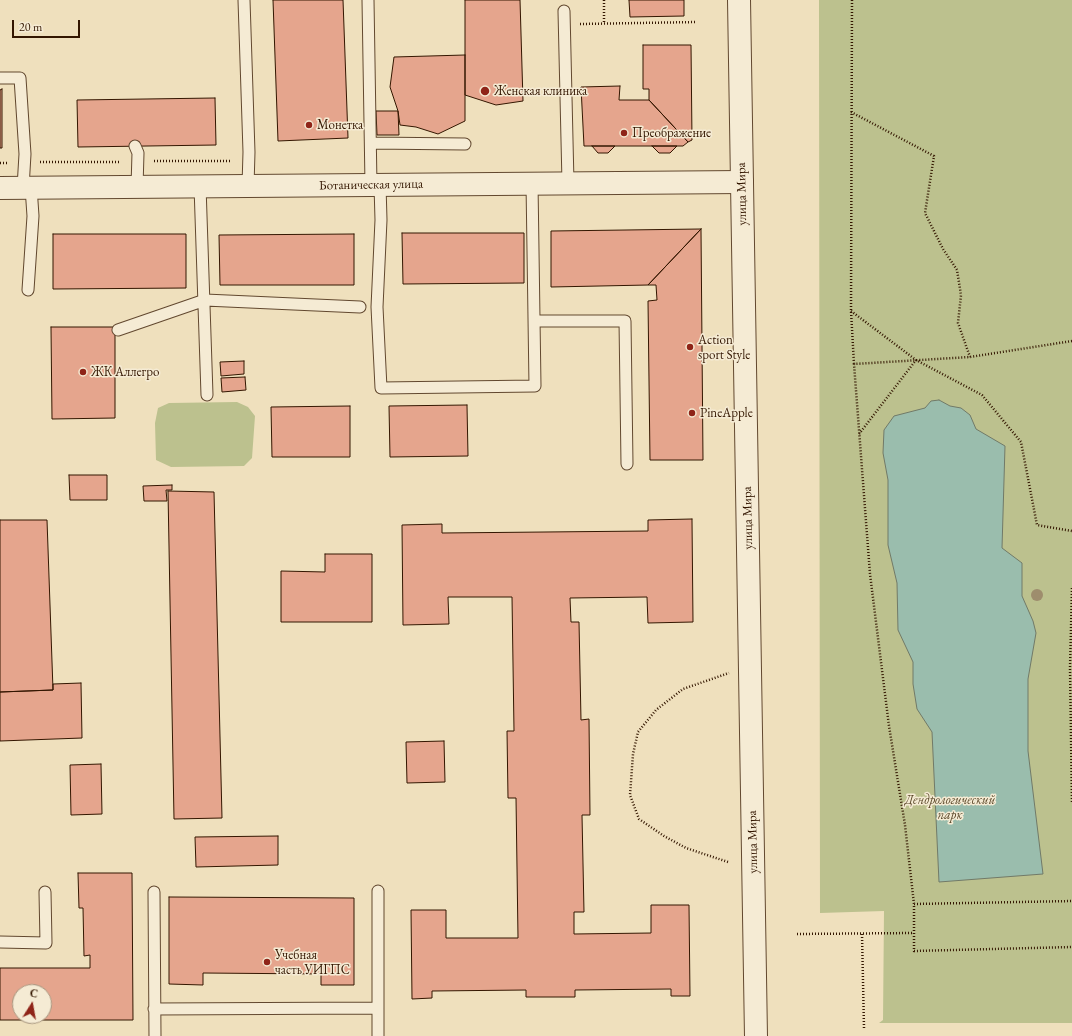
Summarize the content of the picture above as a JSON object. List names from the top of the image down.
{
  "streets": {
    "street": ["Ботаническая улица", "улица Мира"]
  },
  "crossings": [
    ["Ботаническая улица", "улица Мира"]
  ],
  "parks": ["Дендрологический парк"],
  "places": [
    "Женская клиника",
    "Монетка",
    "Преображение",
    "Action sport Style",
    "ЖК Аллегро",
    "PineApple",
    "Учебная часть УИГПС"
  ],
  "scale_bar": "20 m",
  "north": "top"
}
